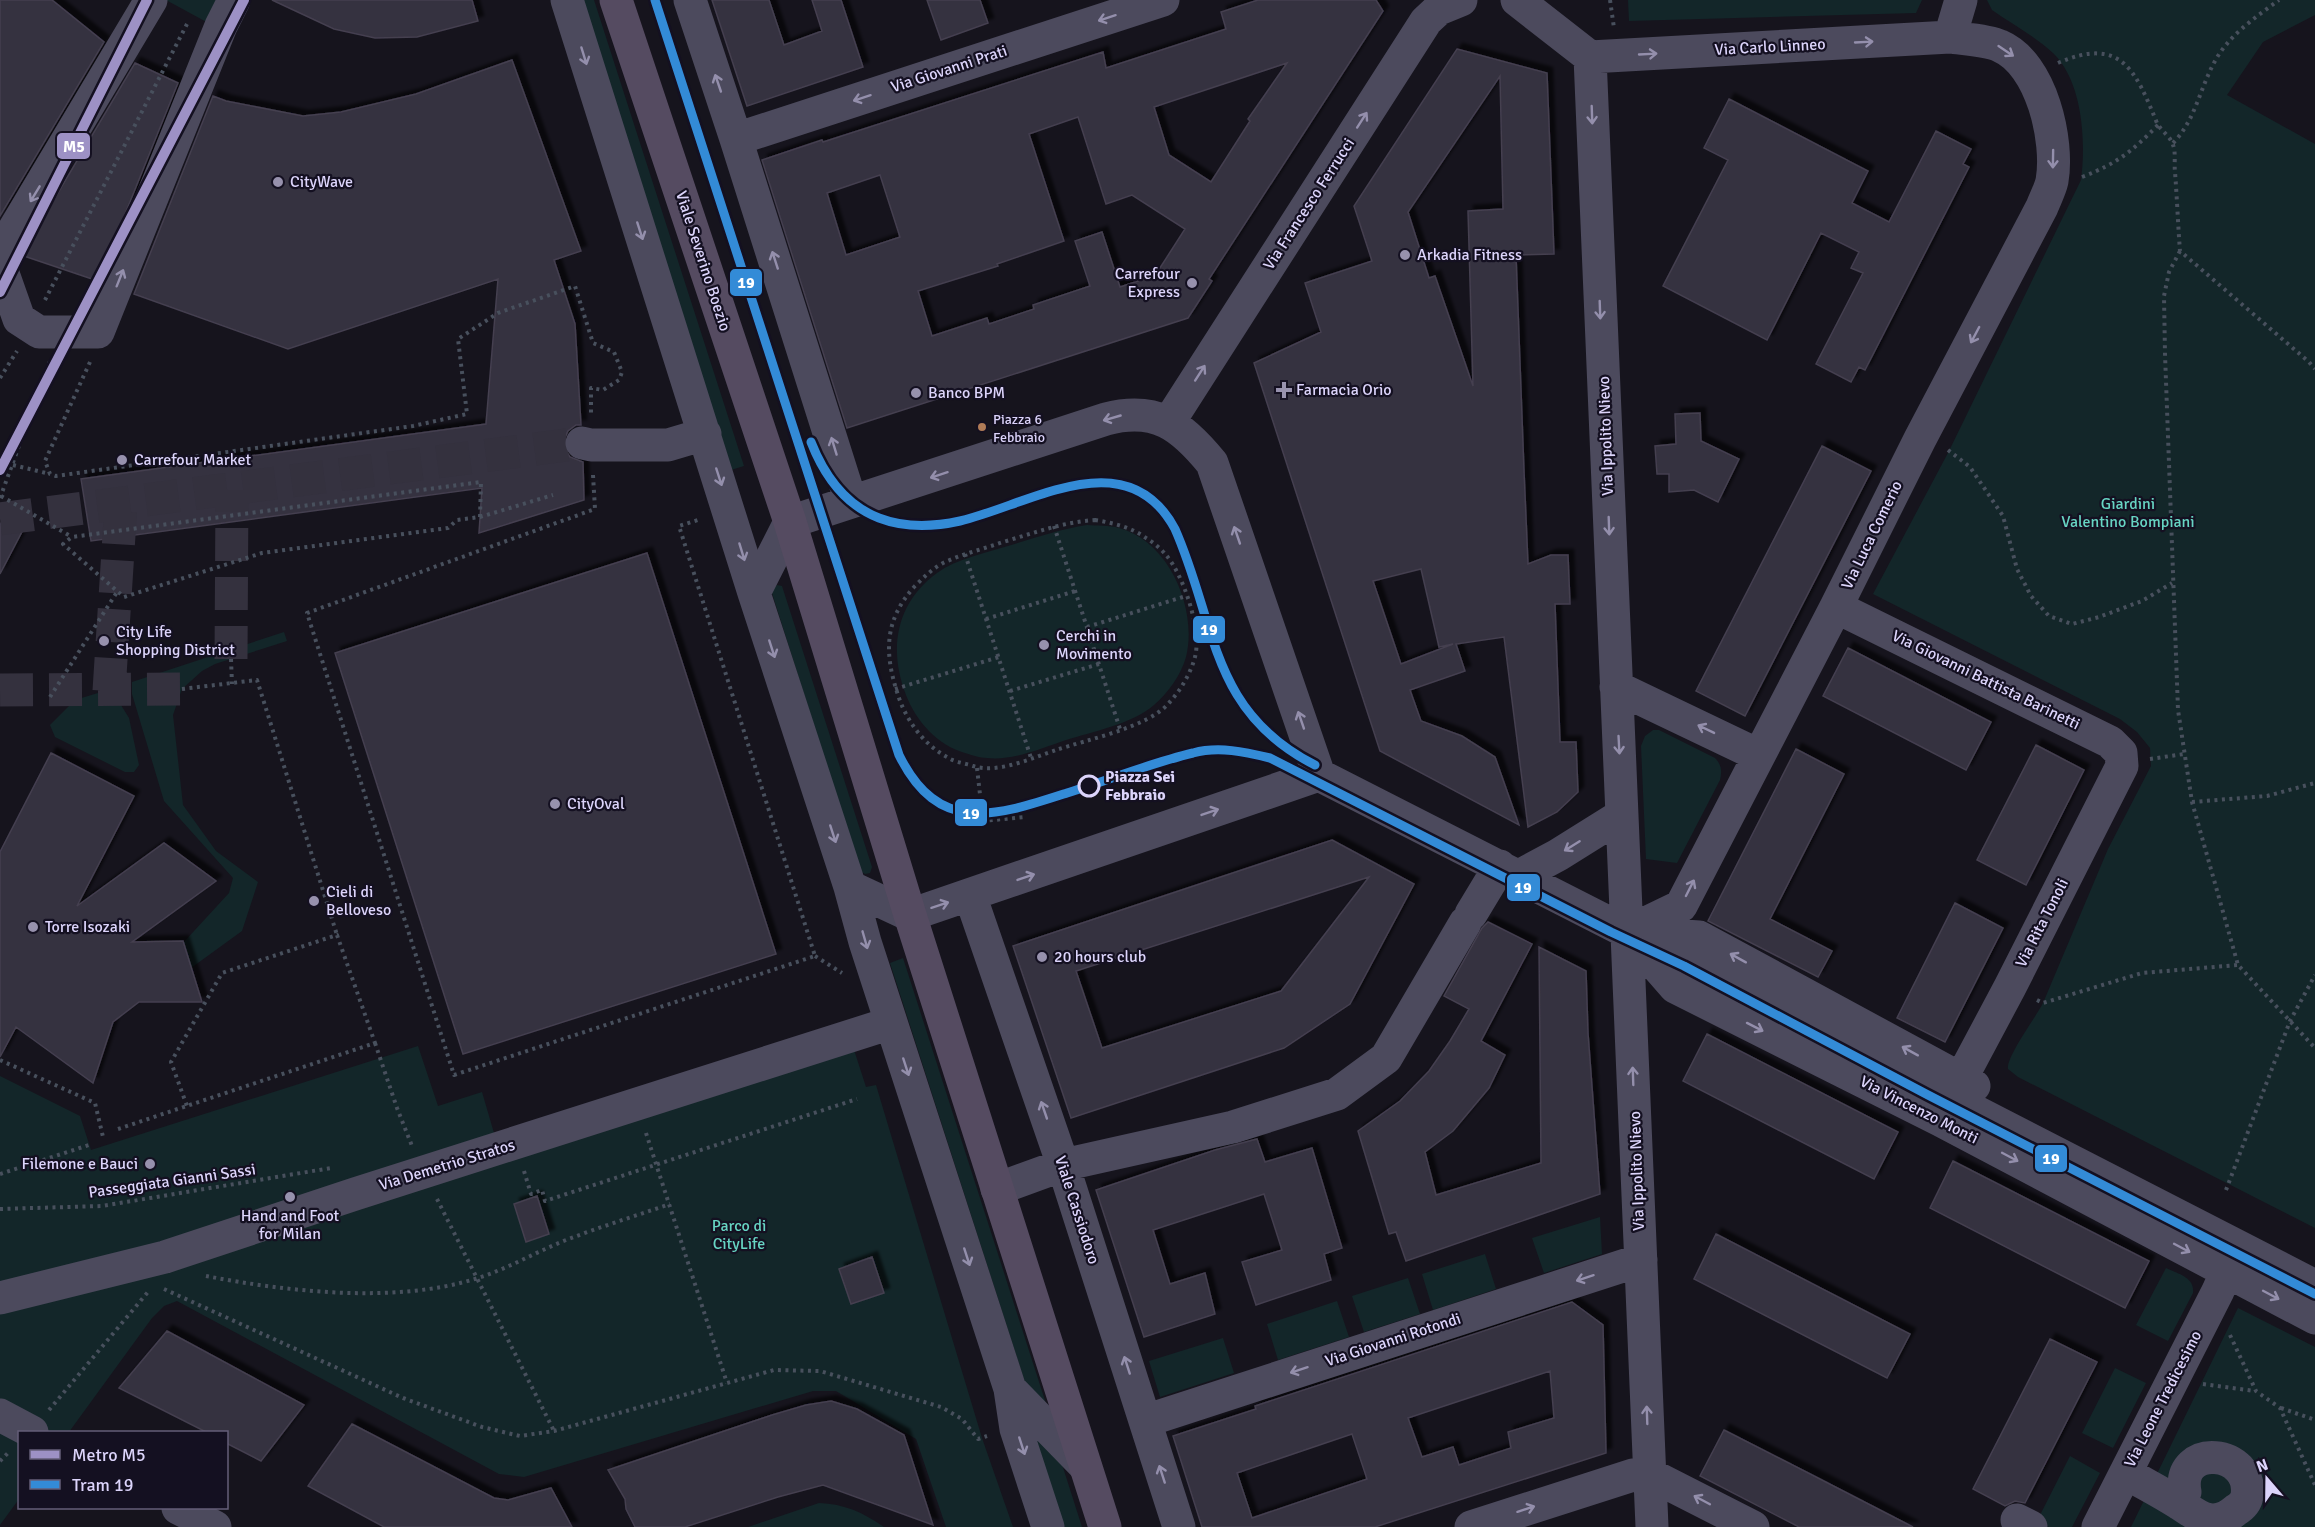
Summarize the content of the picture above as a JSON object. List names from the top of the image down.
{
  "streets": {
    "main road": ["Viale Severino Boezio"],
    "street": [
      "Via Carlo Linneo",
      "Via Giovanni Prati",
      "Via Francesco Ferrucci",
      "Via Ippolito Nievo",
      "Via Luca Comerio",
      "Via Giovanni Battista Barinetti",
      "Via Rita Tonoli",
      "Via Vincenzo Monti",
      "Via Demetrio Stratos",
      "Viale Cassiodoro",
      "Via Giovanni Rotondi",
      "Via Leone Tredicesimo"
    ],
    "path": ["Passeggiata Gianni Sassi"]
  },
  "crossings": [
    ["Via Carlo Linneo", "Via Ippolito Nievo"],
    ["Via Carlo Linneo", "Via Luca Comerio"],
    ["Via Ippolito Nievo", "Via Luca Comerio"],
    ["Via Ippolito Nievo", "Via Vincenzo Monti"],
    ["Via Ippolito Nievo", "Via Giovanni Rotondi"],
    ["Via Luca Comerio", "Via Giovanni Battista Barinetti"],
    ["Via Luca Comerio", "Via Vincenzo Monti"],
    ["Via Giovanni Battista Barinetti", "Via Rita Tonoli"],
    ["Via Rita Tonoli", "Via Vincenzo Monti"],
    ["Via Vincenzo Monti", "Via Leone Tredicesimo"],
    ["Viale Cassiodoro", "Via Giovanni Rotondi"]
  ],
  "one_way": ["Via Carlo Linneo", "Via Giovanni Prati", "Via Francesco Ferrucci"],
  "parks": ["Giardini Valentino Bompiani", "Parco di CityLife"],
  "places": {
    "other": [
      "CityWave",
      "Arkadia Fitness",
      "Carrefour Express",
      "Banco BPM",
      "Piazza 6 Febbraio",
      "Carrefour Market",
      "City Life Shopping District",
      "Cerchi in Movimento",
      "Piazza Sei Febbraio",
      "CityOval",
      "Cieli di Belloveso",
      "Torre Isozaki",
      "20 hours club",
      "Filemone e Bauci",
      "Hand and Foot for Milan"
    ],
    "health": ["Farmacia Orio"]
  },
  "lines": ["metro line M5", "tram line 19"],
  "legend": ["Metro M5", "Tram 19"],
  "north": "top"
}
